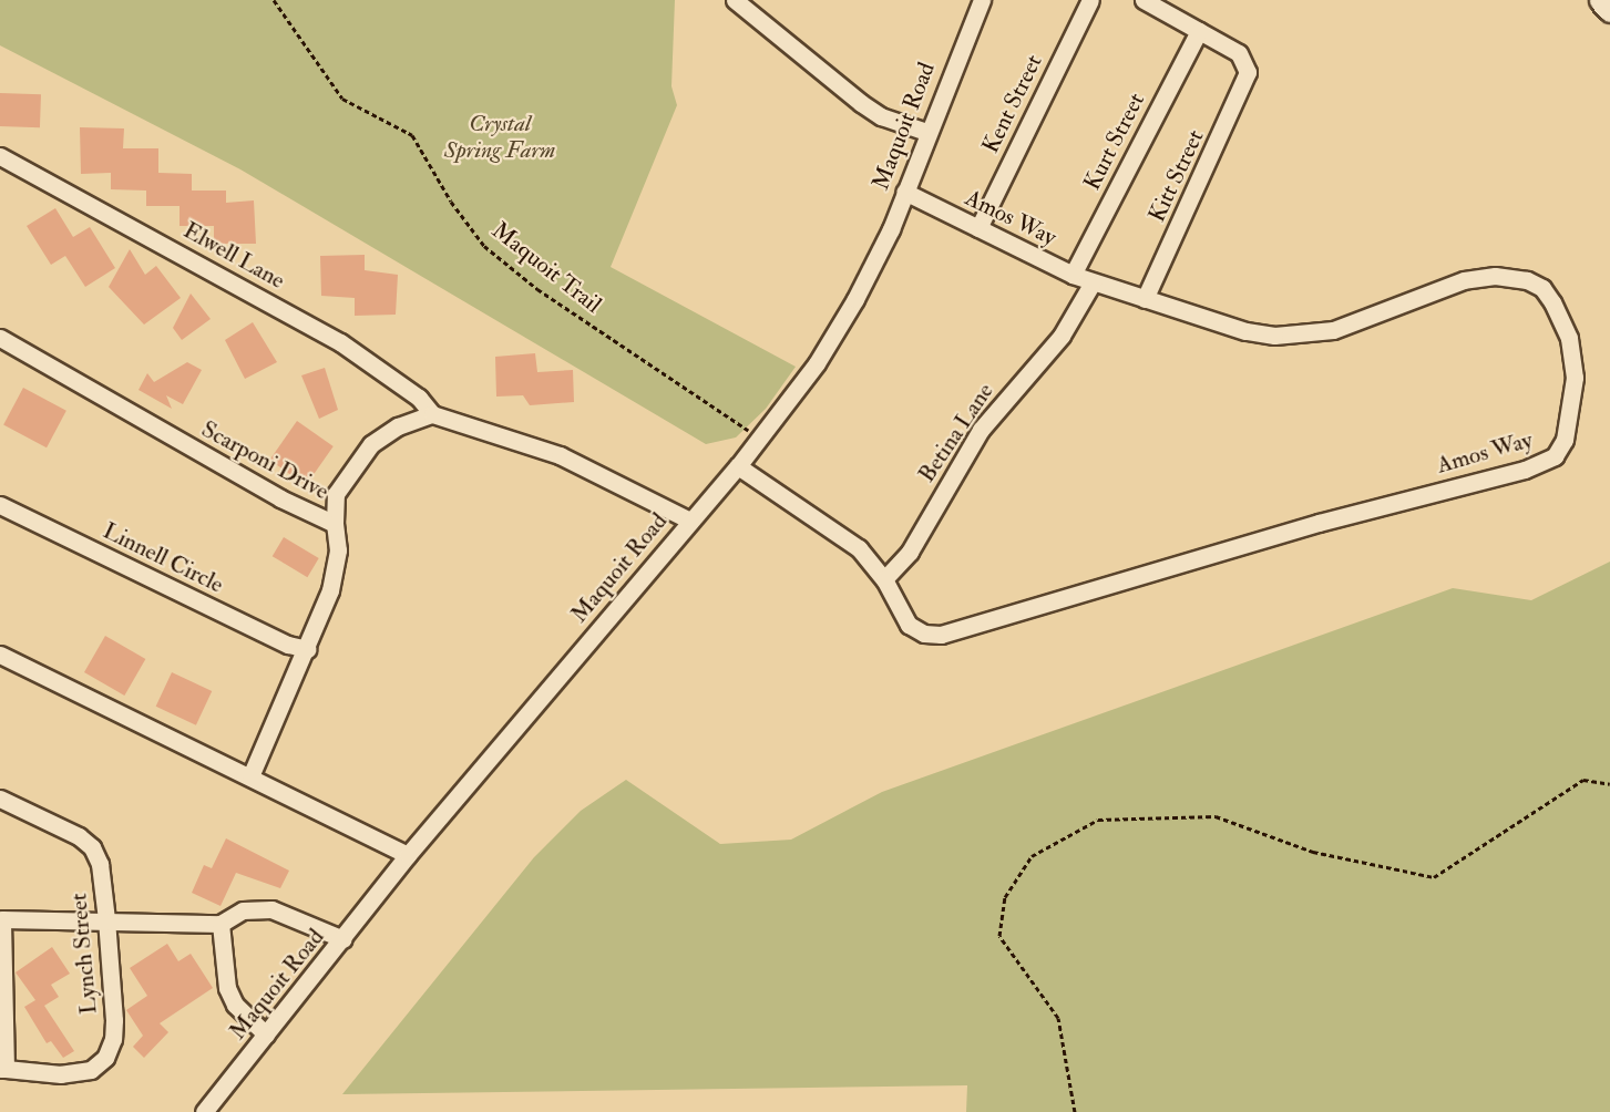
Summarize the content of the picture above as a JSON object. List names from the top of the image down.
{
  "streets": {
    "street": [
      "Kent Street",
      "Maquoit Road",
      "Kurt Street",
      "Kitt Street",
      "Amos Way",
      "Elwell Lane",
      "Betina Lane",
      "Scarponi Drive",
      "Linnell Circle",
      "Lynch Street"
    ],
    "path": ["Maquoit Trail"]
  },
  "crossings": [
    ["Kent Street", "Amos Way"],
    ["Maquoit Road", "Amos Way"],
    ["Maquoit Road", "Maquoit Trail"],
    ["Kurt Street", "Kitt Street"],
    ["Kurt Street", "Amos Way"],
    ["Kitt Street", "Amos Way"],
    ["Amos Way", "Betina Lane"],
    ["Elwell Lane", "Scarponi Drive"]
  ],
  "parks": ["Crystal Spring Farm"]
}
